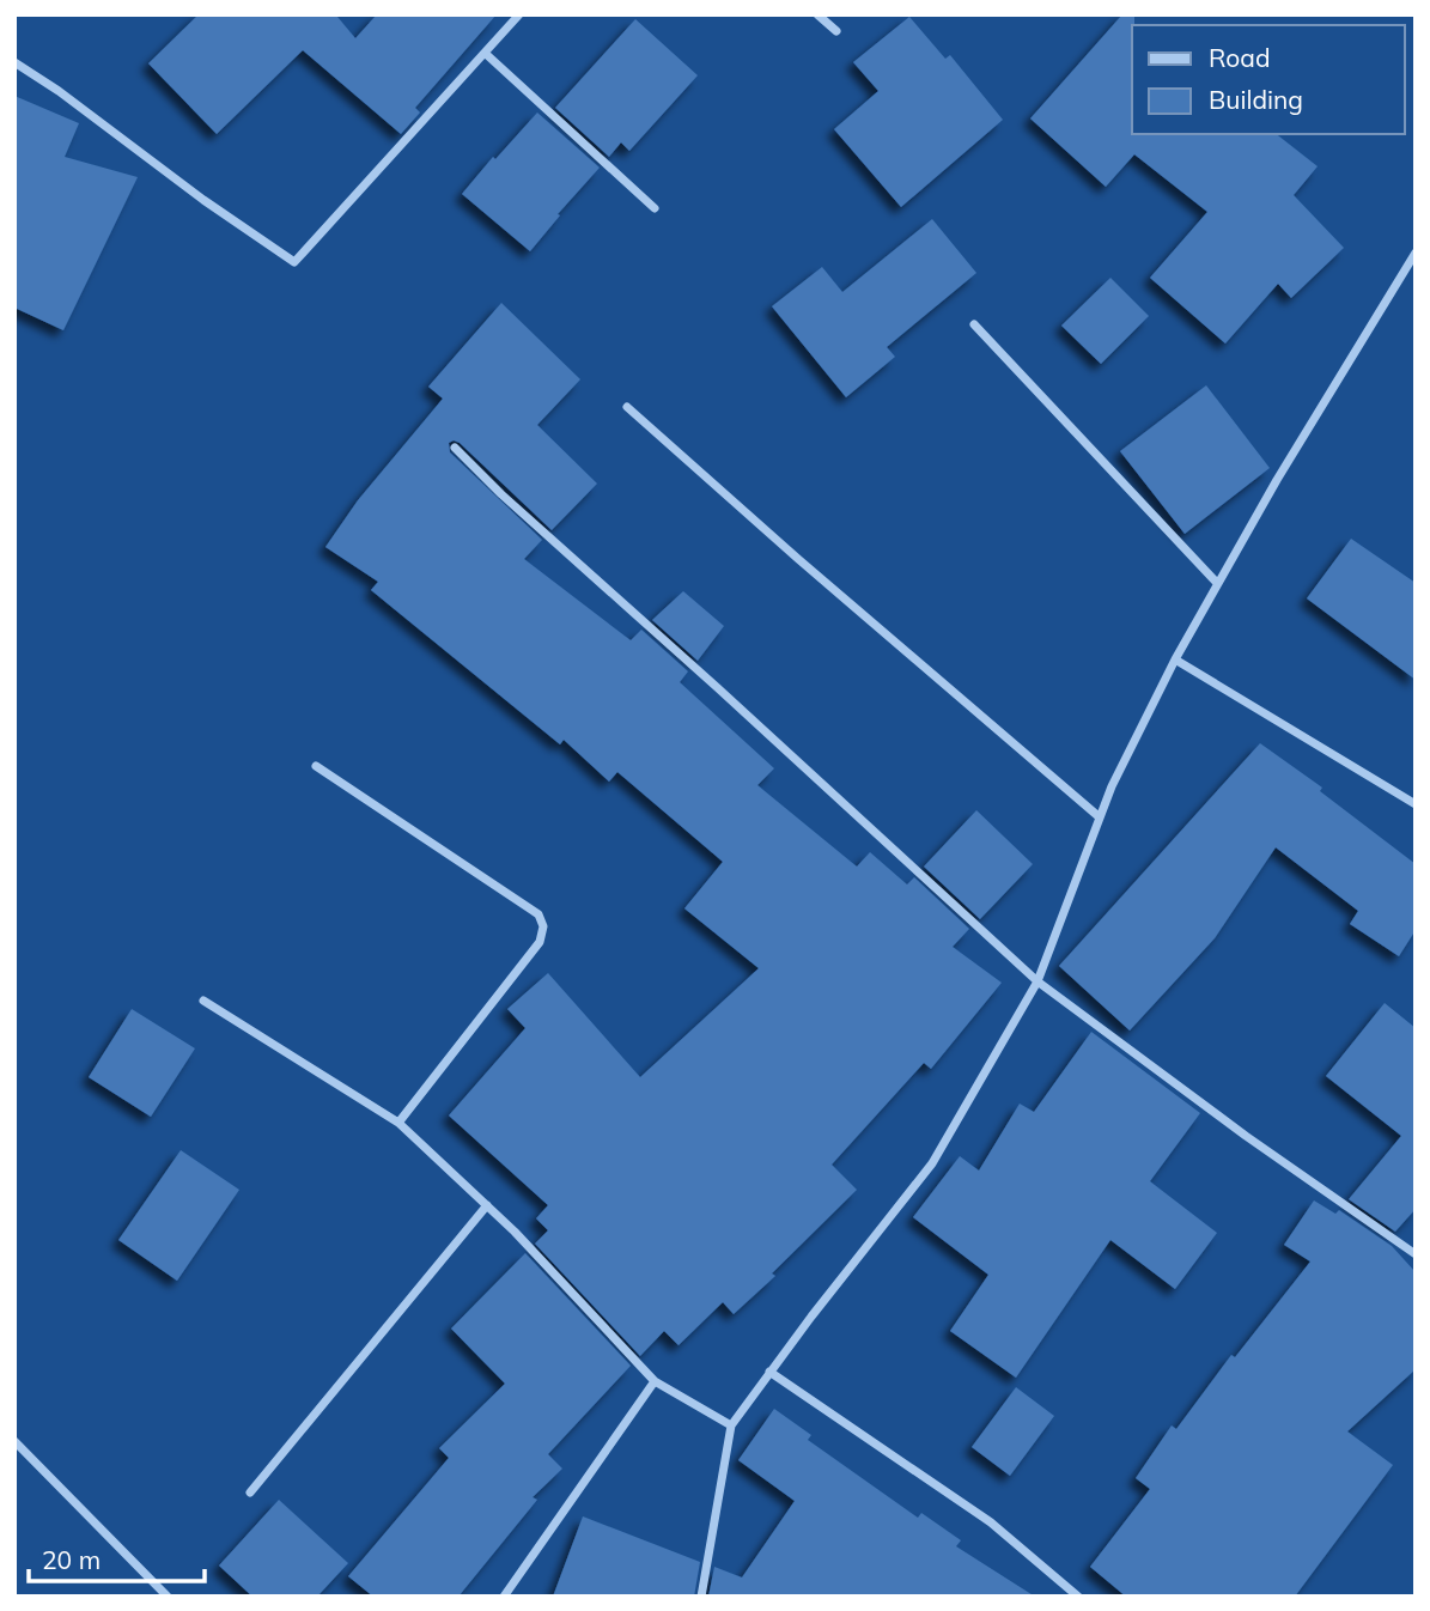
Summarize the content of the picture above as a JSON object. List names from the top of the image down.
{
  "legend": ["Road", "Building"],
  "scale_bar": "20 m"
}
